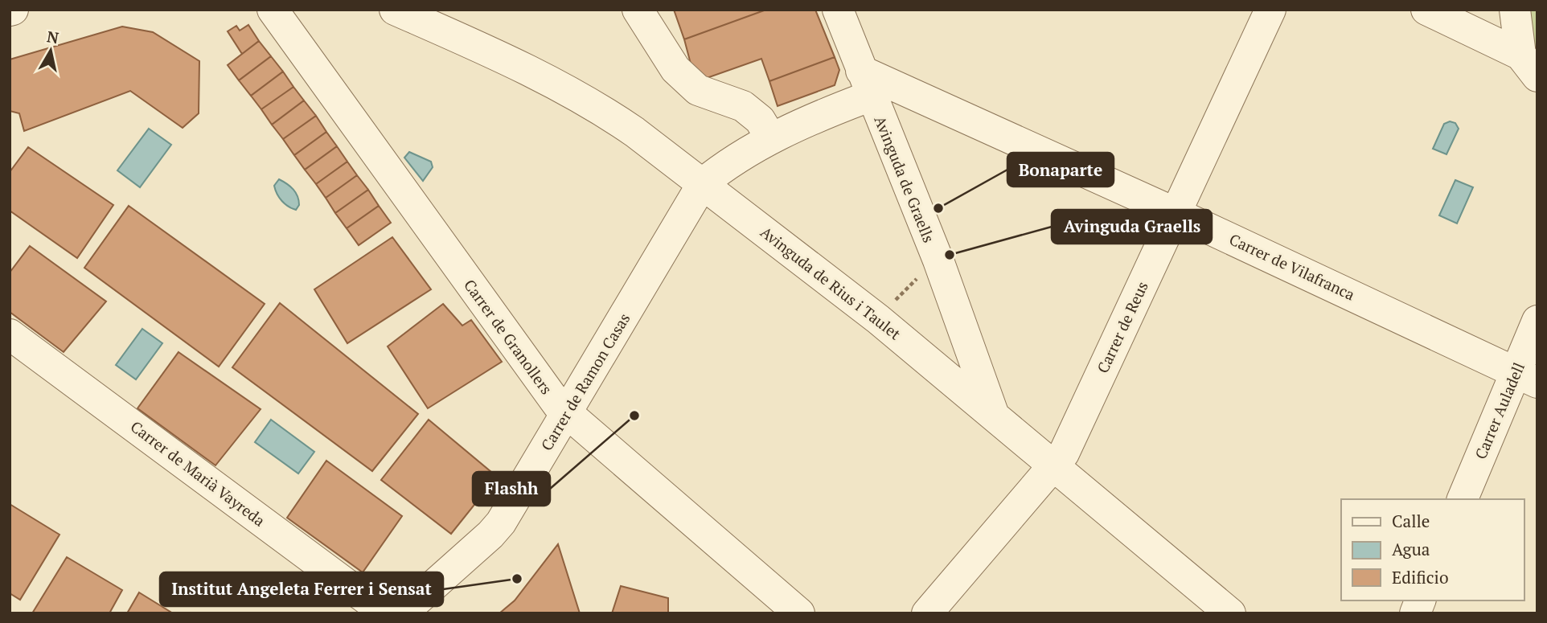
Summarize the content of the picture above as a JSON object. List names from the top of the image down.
{
  "streets": {
    "street": [
      "Avinguda de Graells",
      "Carrer de Vilafranca",
      "Avinguda de Rius i Taulet",
      "Carrer de Reus",
      "Carrer de Granollers",
      "Carrer de Ramon Casas",
      "Carrer Auladell",
      "Carrer de Marià Vayreda"
    ]
  },
  "crossings": [
    ["Avinguda de Graells", "Carrer de Vilafranca"],
    ["Avinguda de Graells", "Avinguda de Rius i Taulet"],
    ["Carrer de Vilafranca", "Carrer de Reus"],
    ["Carrer de Vilafranca", "Carrer Auladell"],
    ["Avinguda de Rius i Taulet", "Carrer de Reus"],
    ["Avinguda de Rius i Taulet", "Carrer de Ramon Casas"],
    ["Carrer de Granollers", "Carrer de Ramon Casas"]
  ],
  "places": [
    "Bonaparte",
    "Avinguda Graells",
    "Flashh",
    "Institut Angeleta Ferrer i Sensat"
  ],
  "legend": ["Calle", "Agua", "Edificio"],
  "north": "top"
}
